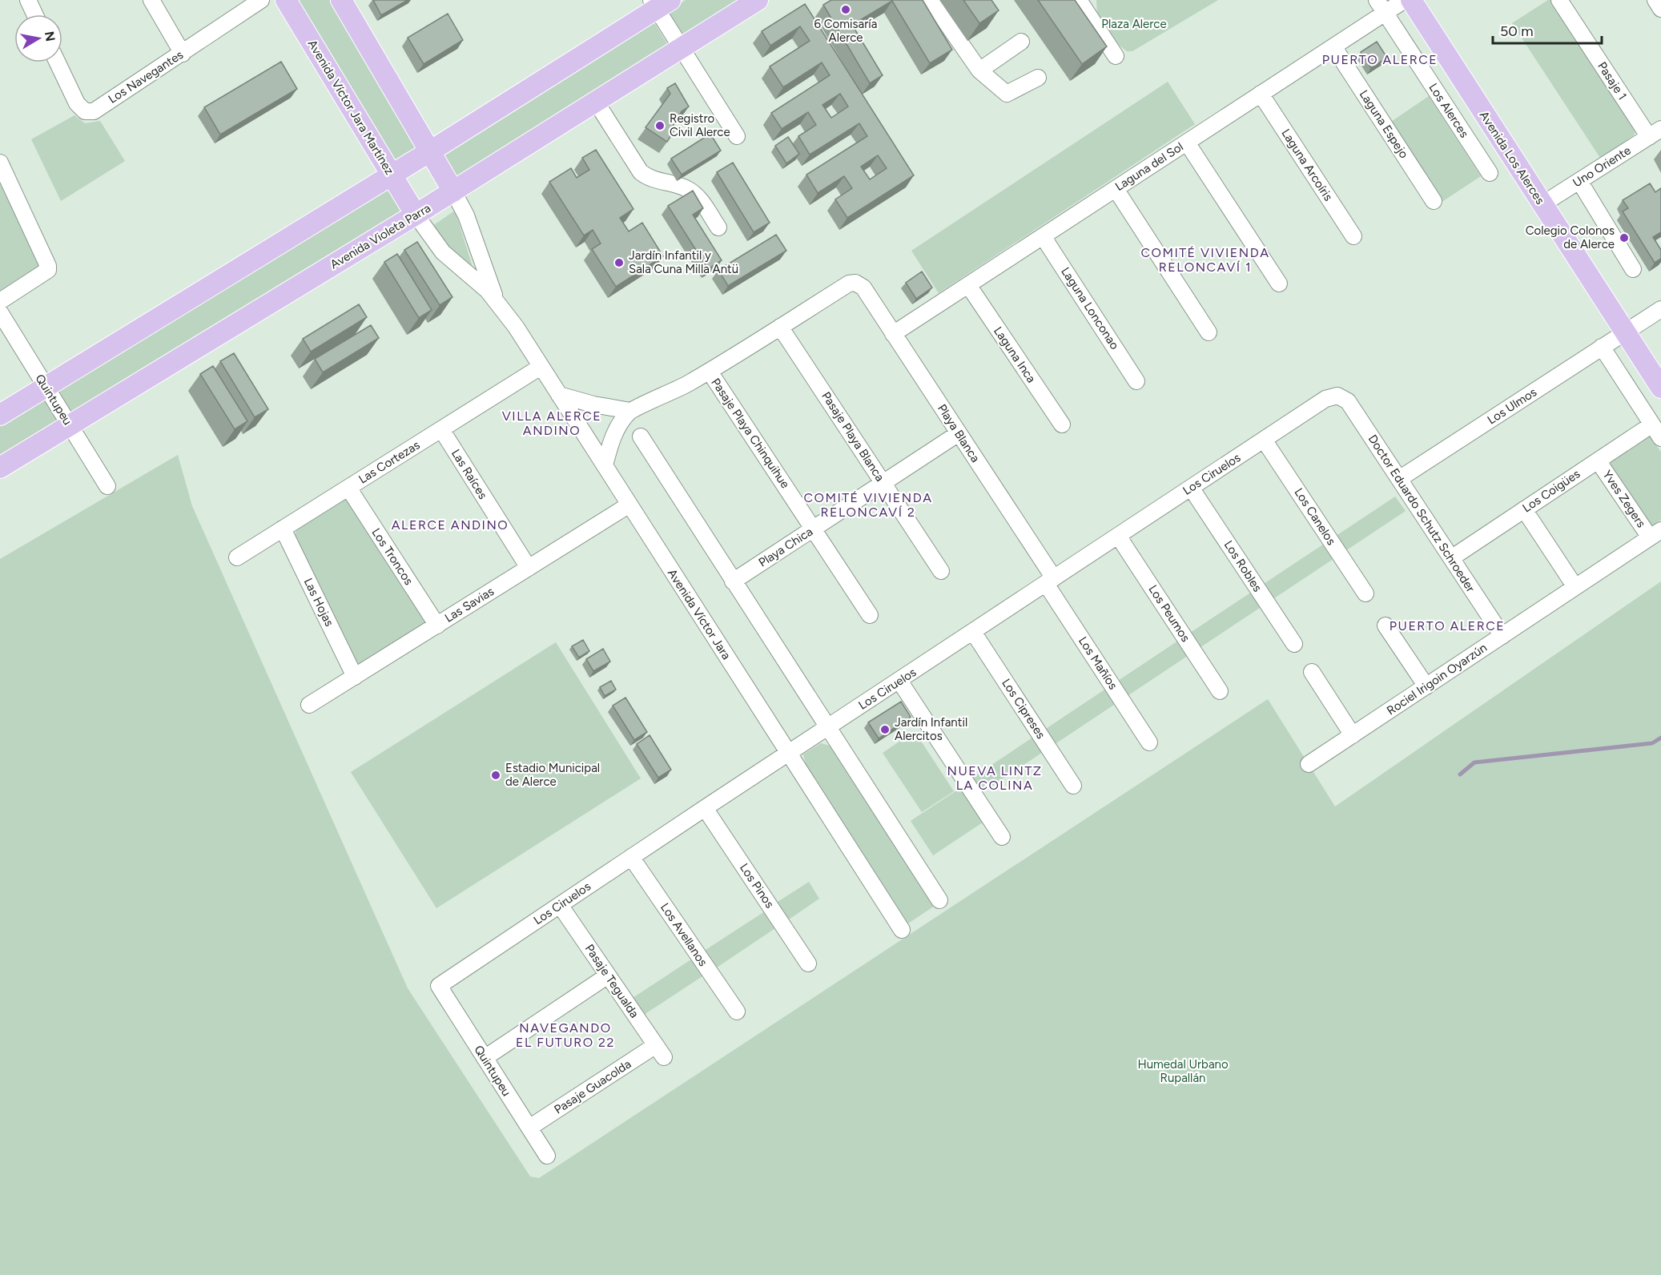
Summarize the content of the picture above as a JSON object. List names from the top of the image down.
{
  "streets": {
    "main road": ["Avenida Víctor Jara Martínez", "Avenida Los Alerces", "Avenida Violeta Parra"],
    "street": [
      "Los Navegantes",
      "Pasaje 1",
      "Los Alerces",
      "Laguna Espejo",
      "Laguna Arcoíris",
      "Laguna del Sol",
      "Uno Oriente",
      "Laguna Lonconao",
      "Laguna Inca",
      "Quintupeu",
      "Los Ulmos",
      "Pasaje Playa Chinquihue",
      "Playa Blanca",
      "Pasaje Playa Blanca",
      "Las Cortezas",
      "Las Raíces",
      "Los Ciruelos",
      "Los Coigües",
      "Yves Zegers",
      "Doctor Eduardo Schutz Schroeder",
      "Los Canelos",
      "Playa Chica",
      "Los Troncos",
      "Los Robles",
      "Las Hojas",
      "Las Savias",
      "Los Peumos",
      "Avenida Víctor Jara",
      "Los Mañíos",
      "Rociel Irigoin Oyarzún",
      "Los Cipreses",
      "Los Pinos",
      "Los Avellanos",
      "Pasaje Tegualda",
      "Pasaje Guacolda"
    ]
  },
  "crossings": [
    ["Pasaje 1", "Uno Oriente"],
    ["Avenida Víctor Jara Martínez", "Avenida Violeta Parra"],
    ["Avenida Víctor Jara Martínez", "Avenida Víctor Jara"],
    ["Los Alerces", "Laguna del Sol"],
    ["Laguna Espejo", "Laguna del Sol"],
    ["Avenida Los Alerces", "Uno Oriente"],
    ["Avenida Los Alerces", "Los Ulmos"],
    ["Laguna Arcoíris", "Laguna del Sol"],
    ["Laguna del Sol", "Laguna Lonconao"],
    ["Laguna del Sol", "Laguna Inca"],
    ["Laguna del Sol", "Playa Blanca"],
    ["Avenida Violeta Parra", "Quintupeu"],
    ["Avenida Violeta Parra", "Avenida Víctor Jara"],
    ["Quintupeu", "Los Ciruelos"],
    ["Quintupeu", "Pasaje Guacolda"],
    ["Los Ulmos", "Doctor Eduardo Schutz Schroeder"],
    ["Pasaje Playa Chinquihue", "Playa Chica"],
    ["Playa Blanca", "Pasaje Playa Blanca"],
    ["Playa Blanca", "Los Ciruelos"],
    ["Playa Blanca", "Playa Chica"],
    ["Playa Blanca", "Los Mañíos"],
    ["Pasaje Playa Blanca", "Playa Chica"],
    ["Las Cortezas", "Las Raíces"],
    ["Las Cortezas", "Los Troncos"],
    ["Las Cortezas", "Las Hojas"],
    ["Las Cortezas", "Avenida Víctor Jara"],
    ["Las Raíces", "Las Savias"],
    ["Los Ciruelos", "Doctor Eduardo Schutz Schroeder"],
    ["Los Ciruelos", "Los Canelos"],
    ["Los Ciruelos", "Los Robles"],
    ["Los Ciruelos", "Los Peumos"],
    ["Los Ciruelos", "Avenida Víctor Jara"],
    ["Los Ciruelos", "Los Mañíos"],
    ["Los Ciruelos", "Los Cipreses"],
    ["Los Ciruelos", "Los Pinos"],
    ["Los Ciruelos", "Los Avellanos"],
    ["Los Ciruelos", "Pasaje Tegualda"],
    ["Los Coigües", "Yves Zegers"],
    ["Los Coigües", "Doctor Eduardo Schutz Schroeder"],
    ["Yves Zegers", "Rociel Irigoin Oyarzún"],
    ["Doctor Eduardo Schutz Schroeder", "Rociel Irigoin Oyarzún"],
    ["Los Troncos", "Las Savias"],
    ["Las Hojas", "Las Savias"],
    ["Las Savias", "Avenida Víctor Jara"],
    ["Pasaje Tegualda", "Pasaje Guacolda"]
  ],
  "districts": [
    "PUERTO ALERCE",
    "COMITÉ VIVIENDA RELONCAVÍ 1",
    "VILLA ALERCE ANDINO",
    "COMITÉ VIVIENDA RELONCAVÍ 2",
    "ALERCE ANDINO",
    "PUERTO ALERCE",
    "NUEVA LINTZ LA COLINA",
    "NAVEGANDO EL FUTURO 22"
  ],
  "parks": ["Plaza Alerce", "Humedal Urbano Rupallán"],
  "places": [
    "6 Comisaría Alerce",
    "Registro Civil Alerce",
    "Colegio Colonos de Alerce",
    "Jardín Infantil y Sala Cuna Milla Antü",
    "Jardín Infantil Alercitos",
    "Estadio Municipal de Alerce"
  ],
  "scale_bar": "50 m",
  "north": "right"
}
